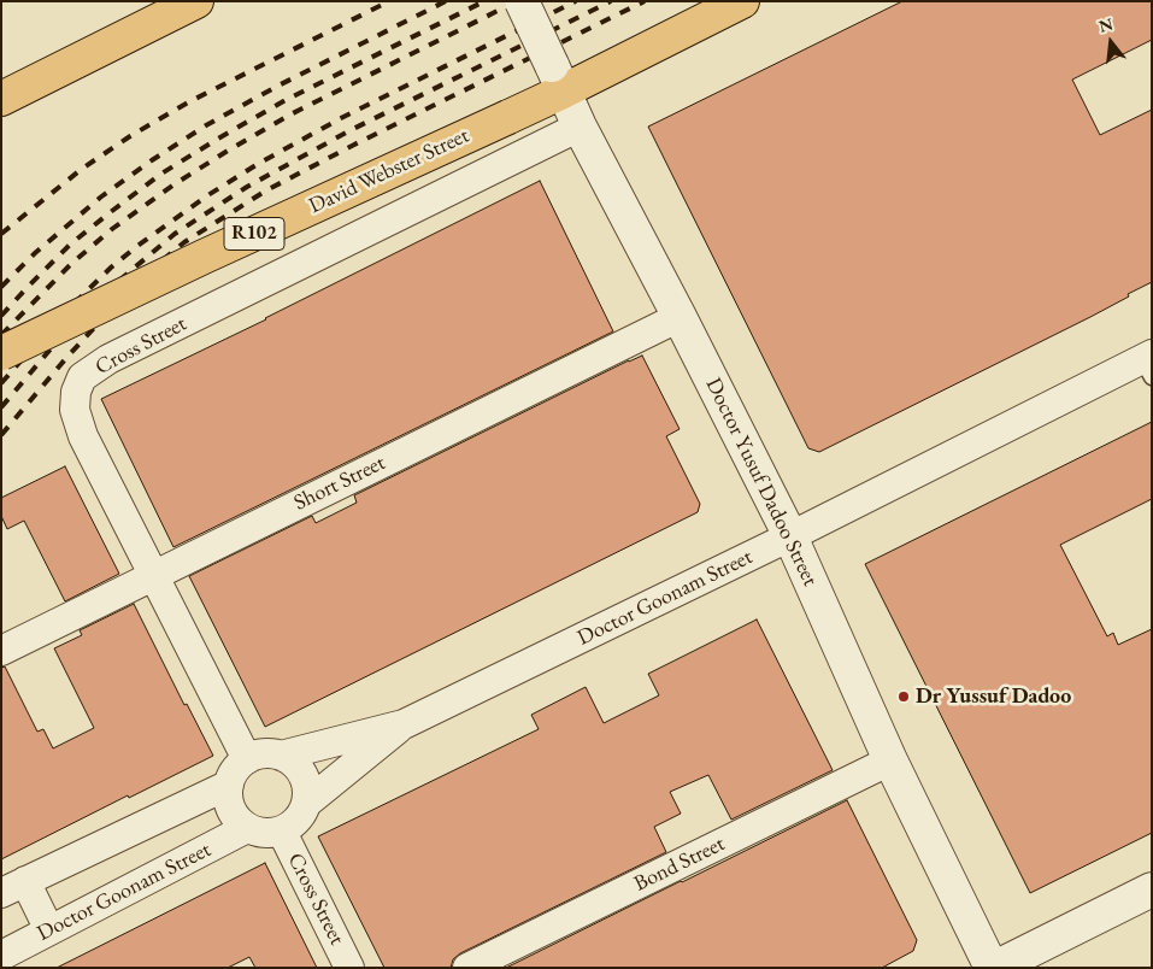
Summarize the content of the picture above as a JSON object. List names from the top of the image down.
{
  "streets": {
    "highway": ["David Webster Street", "R102"],
    "street": [
      "Cross Street",
      "Doctor Yusuf Dadoo Street",
      "Short Street",
      "Doctor Goonam Street",
      "Bond Street"
    ]
  },
  "crossings": [
    ["David Webster Street", "Doctor Yusuf Dadoo Street"],
    ["Cross Street", "Doctor Yusuf Dadoo Street"],
    ["Cross Street", "Short Street"],
    ["Cross Street", "Doctor Goonam Street"],
    ["Doctor Yusuf Dadoo Street", "Short Street"],
    ["Doctor Yusuf Dadoo Street", "Doctor Goonam Street"],
    ["Doctor Yusuf Dadoo Street", "Bond Street"]
  ],
  "places": ["Dr Yussuf Dadoo"],
  "north": "top"
}
